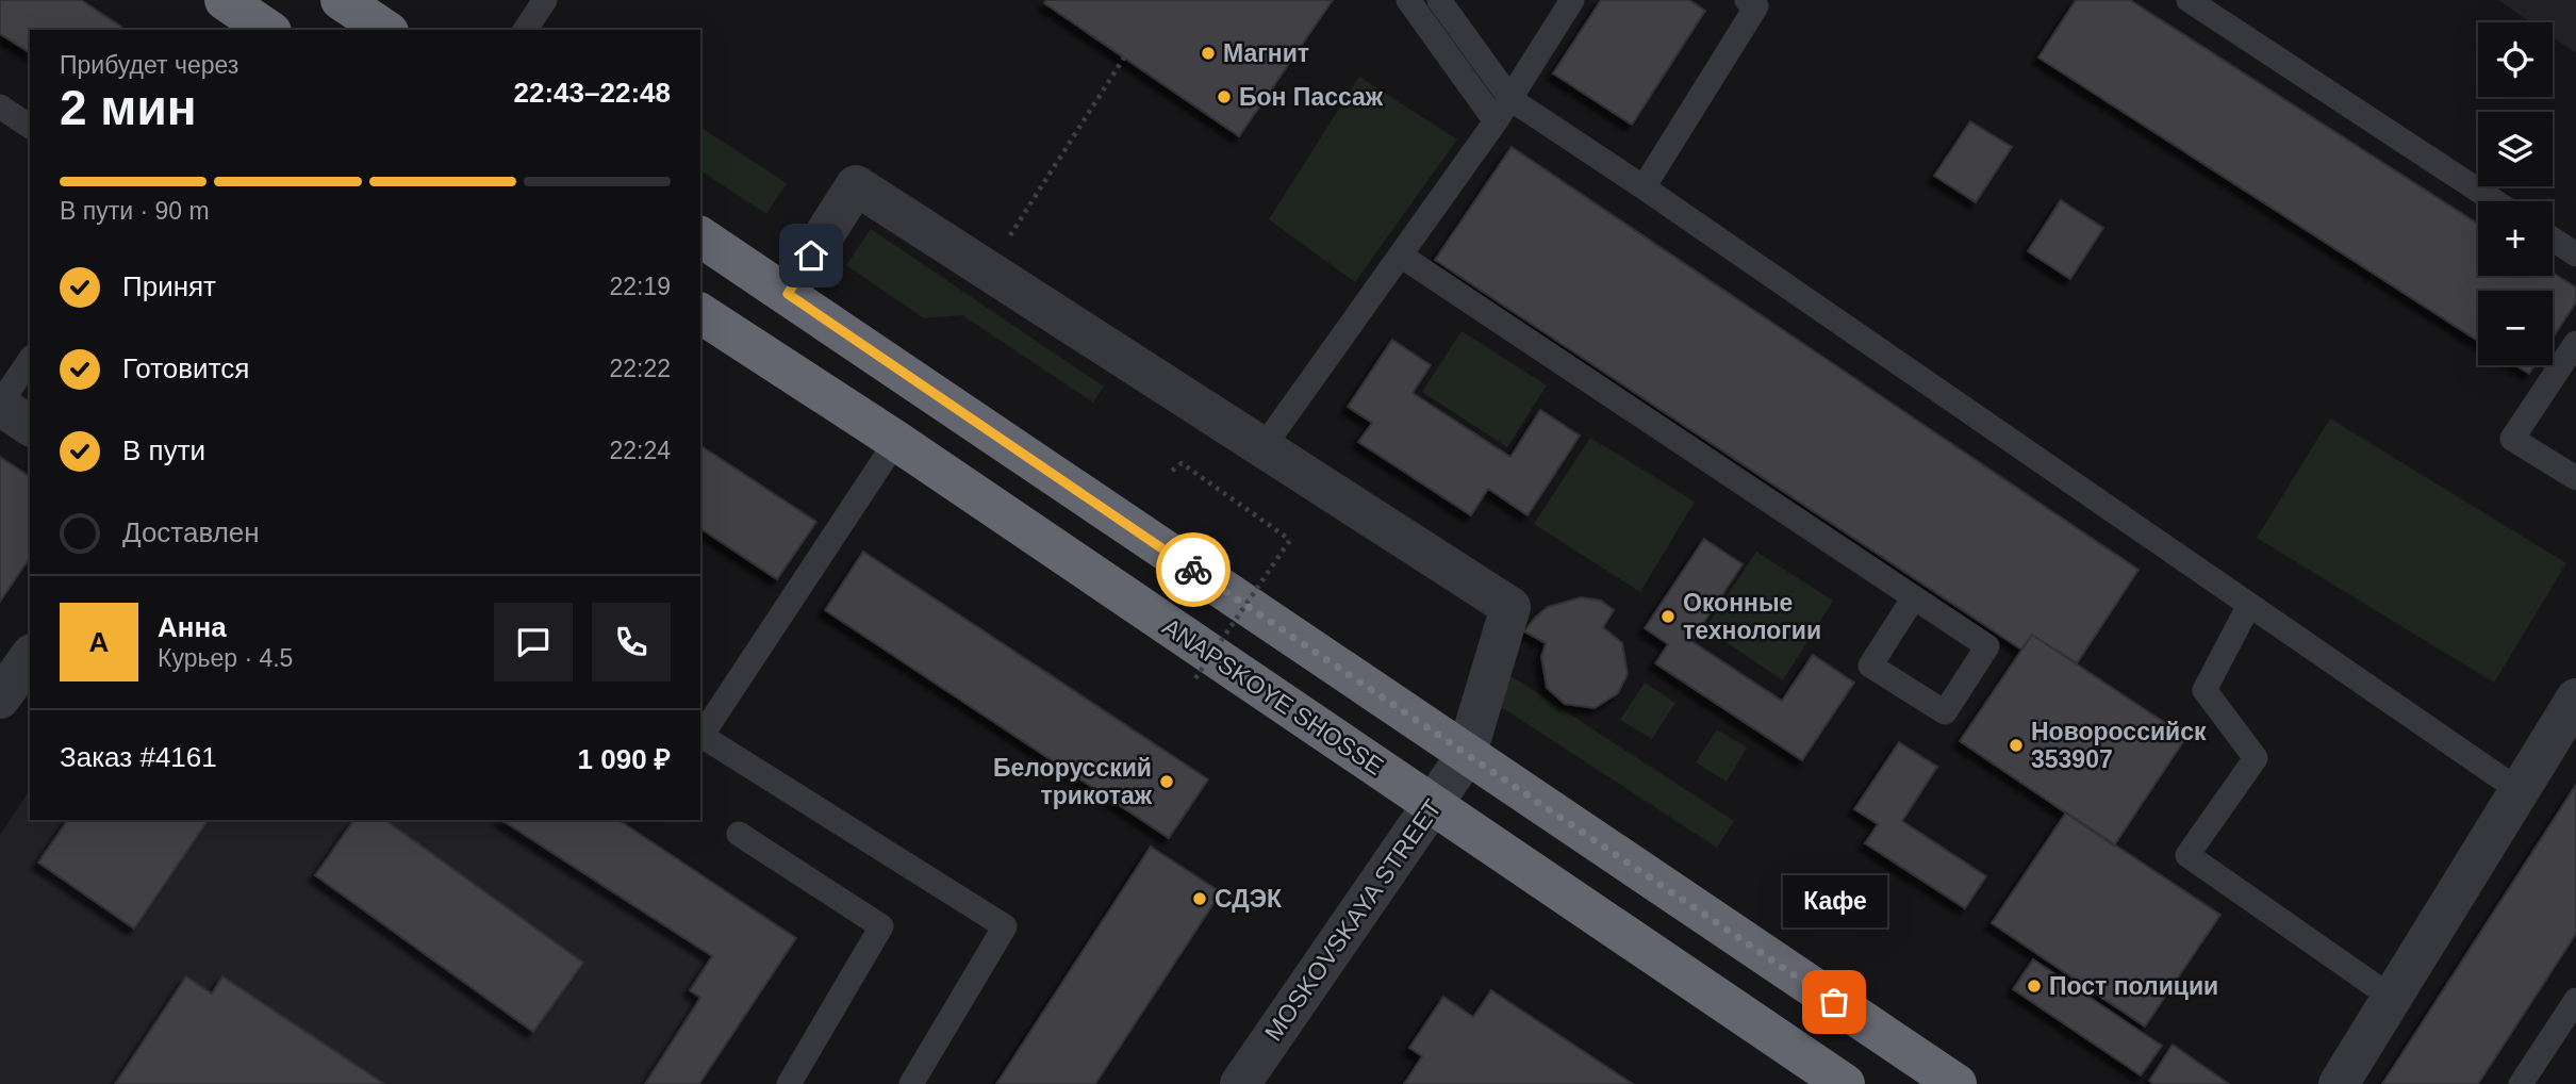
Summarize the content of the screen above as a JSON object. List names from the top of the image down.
{
  "streets": {
    "highway": ["ANAPSKOYE SHOSSE"],
    "street": ["MOSKOVSKAYA STREET"]
  },
  "crossings": [
    ["ANAPSKOYE SHOSSE", "MOSKOVSKAYA STREET"]
  ],
  "places": [
    "Магнит",
    "Бон Пассаж",
    "Оконные технологии",
    "Новороссийск 353907",
    "Белорусский трикотаж",
    "СДЭК",
    "Пост полиции",
    "Кафе"
  ],
  "page": {
    "map_buttons": ["+", "−"],
    "heading": ["2 мин", "Прибудет через", "22:43–22:48"],
    "panel": [
      "Анна",
      "Курьер · 4.5",
      "Заказ #4161",
      "1 090 ₽"
    ],
    "bar": "В пути · 90 m",
    "list": [
      ["Принят", "22:19"],
      ["Готовится", "22:22"],
      ["В пути", "22:24"],
      "Доставлен"
    ],
    "round": "А",
    "bubble": "Кафе"
  }
}
